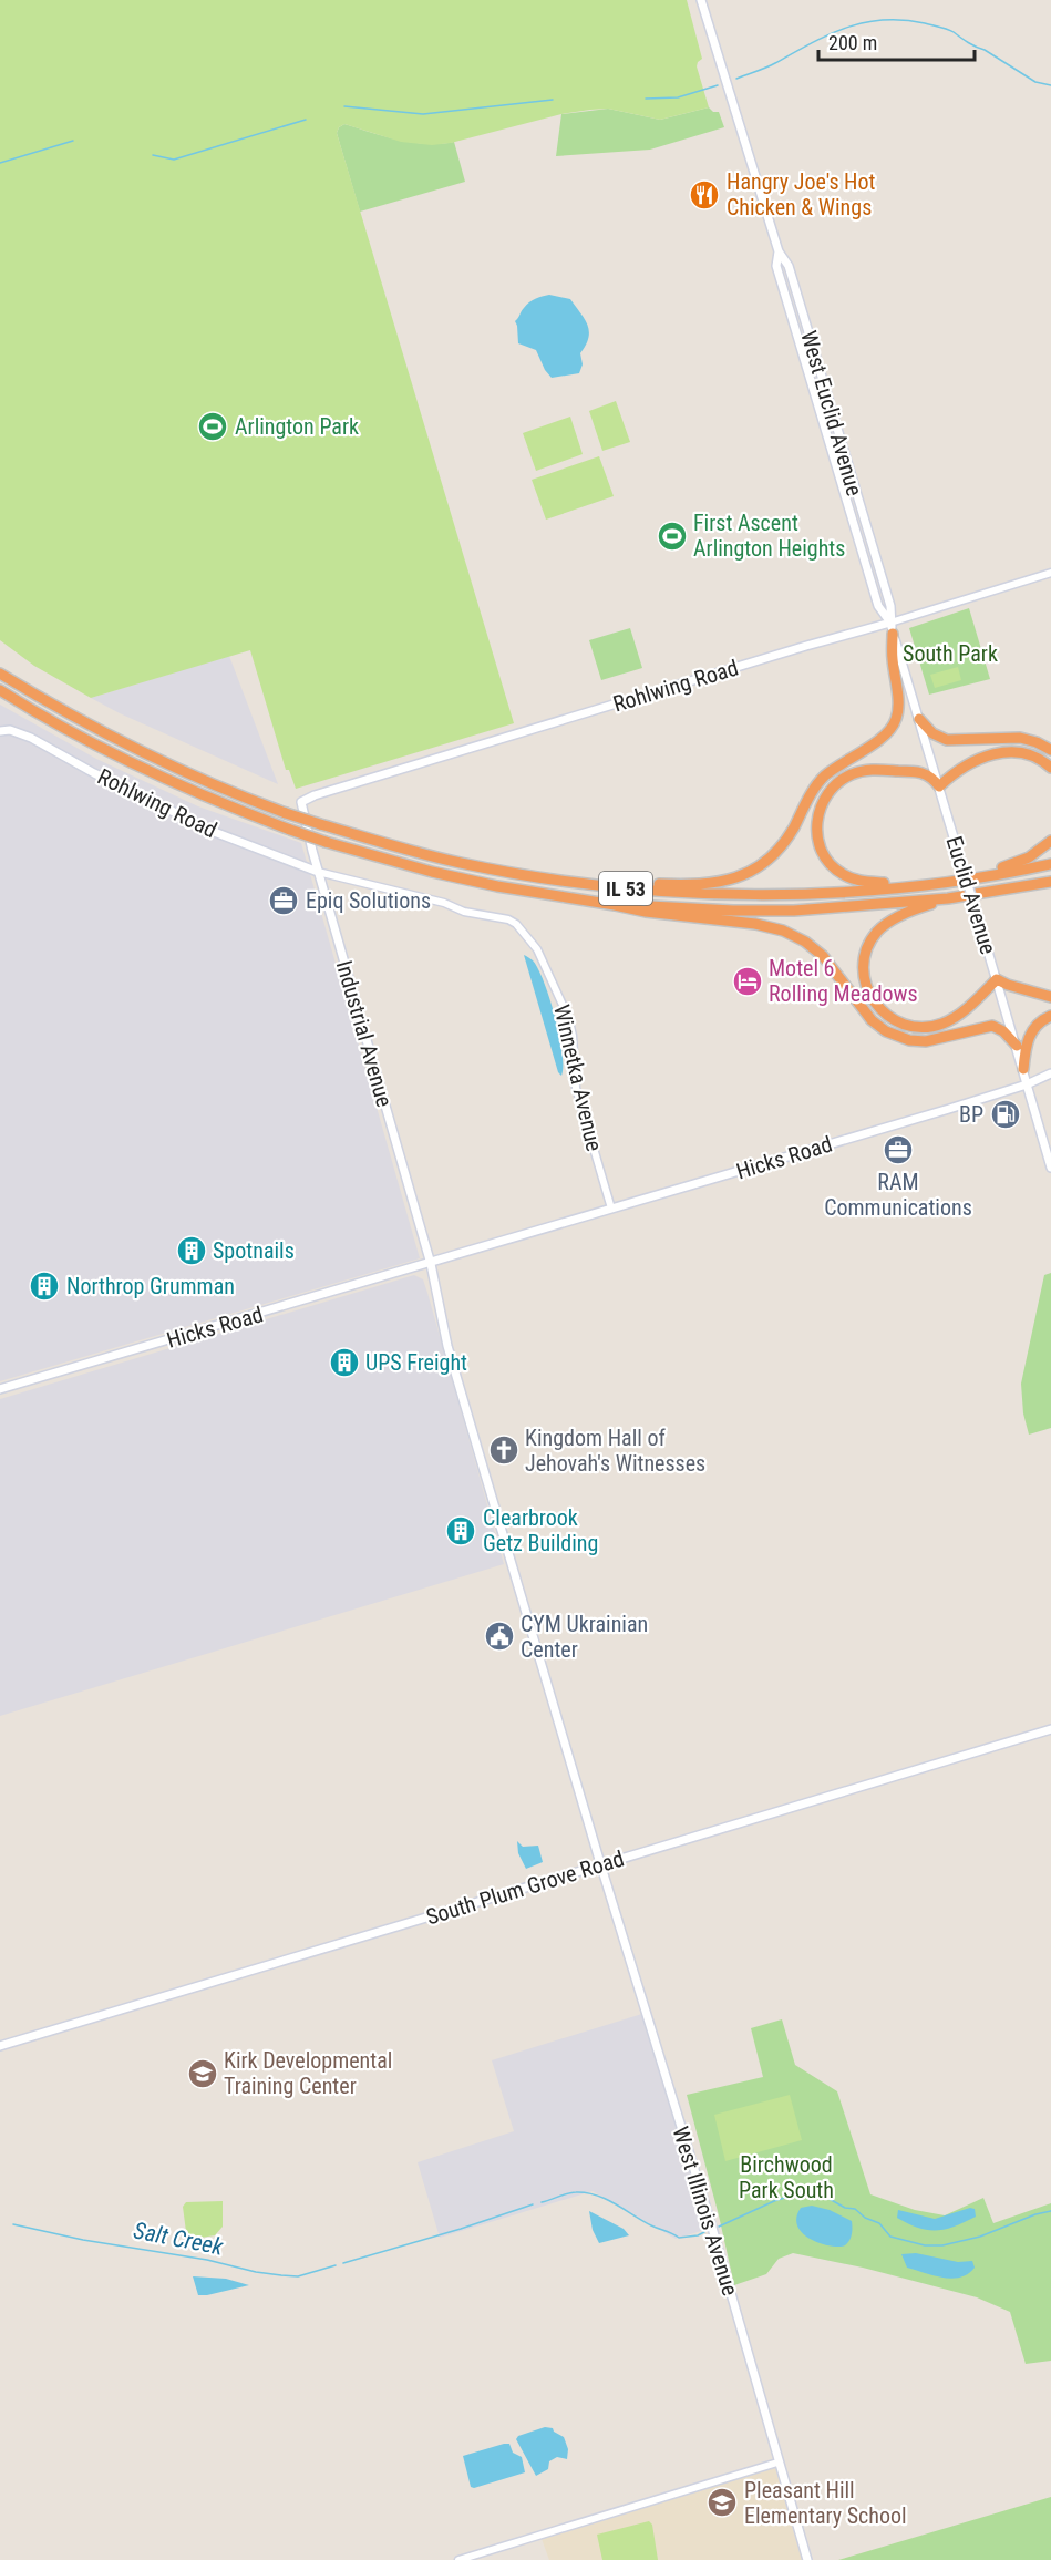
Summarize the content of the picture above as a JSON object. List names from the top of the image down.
{
  "streets": {
    "highway": ["IL 53"],
    "main road": [
      "West Euclid Avenue",
      "Rohlwing Road",
      "Euclid Avenue",
      "Industrial Avenue",
      "Hicks Road",
      "South Plum Grove Road",
      "West Illinois Avenue"
    ],
    "street": ["Winnetka Avenue"]
  },
  "crossings": [
    ["West Euclid Avenue", "Rohlwing Road"],
    ["West Euclid Avenue", "Euclid Avenue"],
    ["Rohlwing Road", "Euclid Avenue"],
    ["Rohlwing Road", "Industrial Avenue"],
    ["Rohlwing Road", "Winnetka Avenue"],
    ["Euclid Avenue", "Hicks Road"],
    ["Industrial Avenue", "Winnetka Avenue"],
    ["Industrial Avenue", "Hicks Road"],
    ["Industrial Avenue", "South Plum Grove Road"],
    ["Industrial Avenue", "West Illinois Avenue"],
    ["Winnetka Avenue", "Hicks Road"],
    ["South Plum Grove Road", "West Illinois Avenue"]
  ],
  "water": ["Salt Creek"],
  "parks": ["South Park", "Birchwood Park South"],
  "places": {
    "restaurant": ["Hangry Joe's Hot Chicken & Wings"],
    "sports": ["Arlington Park", "First Ascent Arlington Heights"],
    "office": ["Epiq Solutions", "RAM Communications"],
    "hotel": ["Motel 6 Rolling Meadows"],
    "fuel station": ["BP"],
    "building": [
      "Spotnails",
      "Northrop Grumman",
      "UPS Freight",
      "Clearbrook Getz Building"
    ],
    "church": ["Kingdom Hall of Jehovah's Witnesses"],
    "public building": ["CYM Ukrainian Center"],
    "school or university": ["Kirk Developmental Training Center", "Pleasant Hill Elementary School"]
  },
  "scale_bar": "200 m"
}
